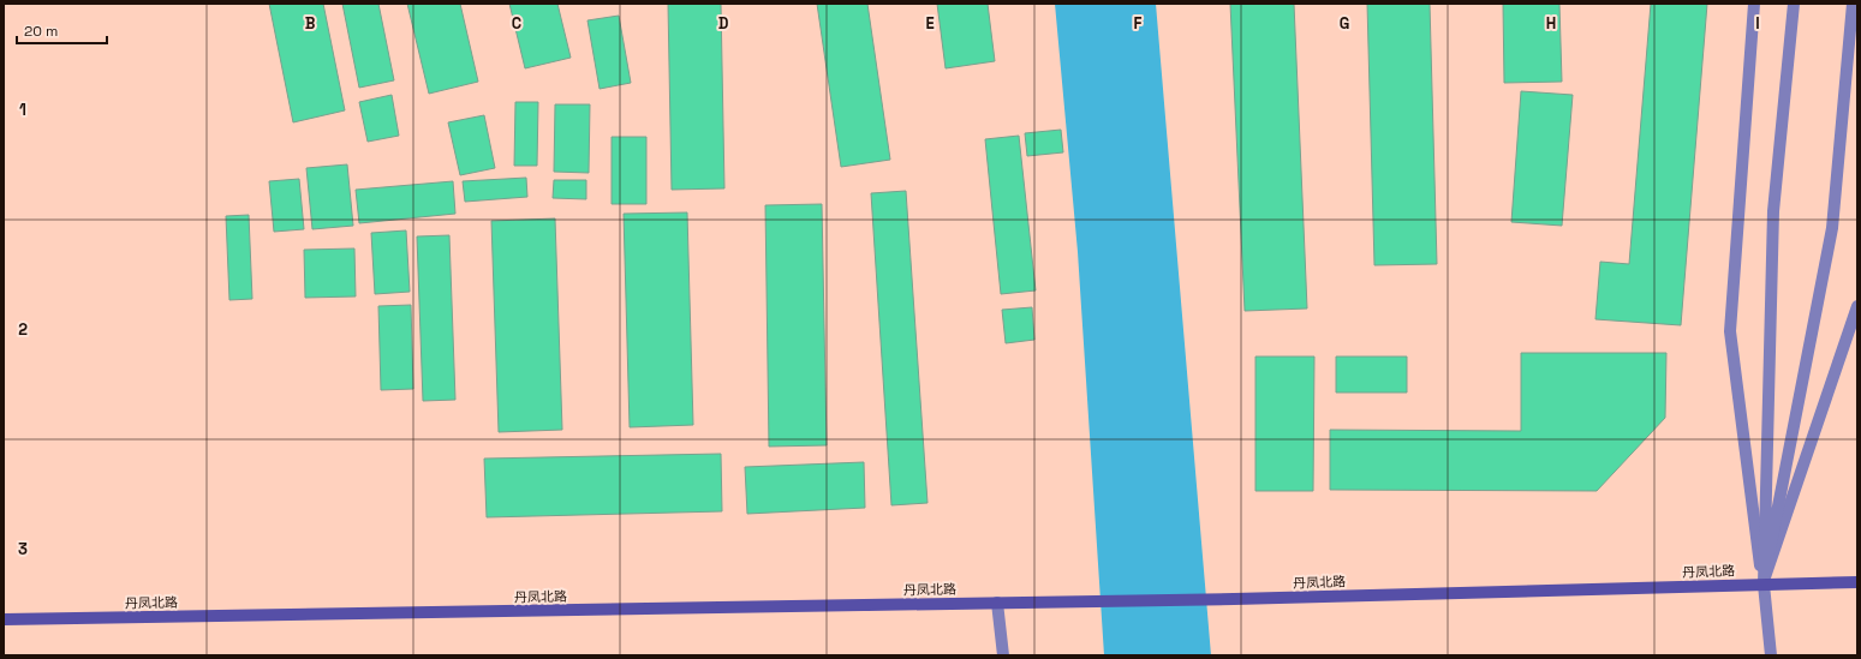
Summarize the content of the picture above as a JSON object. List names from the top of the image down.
{
  "streets": {
    "main road": ["丹凤北路"]
  },
  "scale_bar": "20 m",
  "grid": {
    "columns": [
      "B",
      "C",
      "D",
      "E",
      "F",
      "G",
      "H",
      "I"
    ],
    "rows": ["1", "2", "3"]
  }
}
